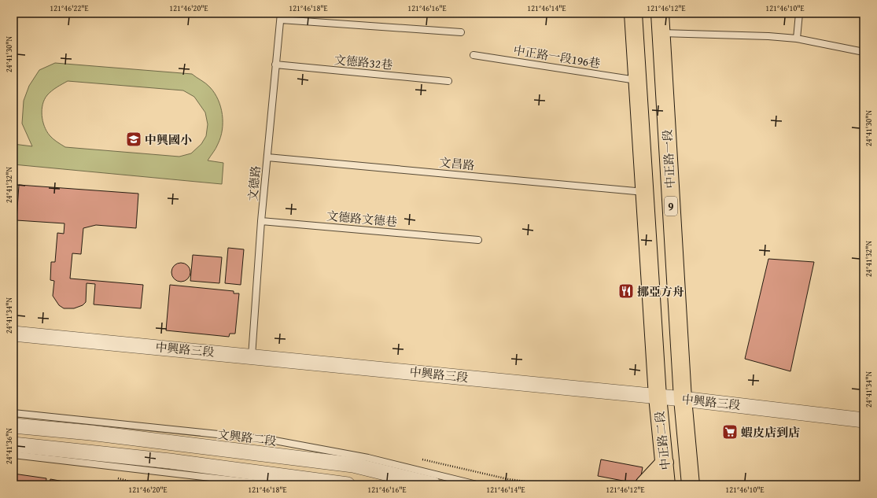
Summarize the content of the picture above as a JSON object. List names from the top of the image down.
{
  "streets": {
    "main road": ["中正路一段", "9", "中正路二段"],
    "street": ["中興路三段", "文興路二段"],
    "lane": [
      "中正路一段196巷",
      "文德路32巷",
      "文昌路",
      "文德路",
      "文德路文德巷"
    ]
  },
  "crossings": [
    ["文德路32巷", "文德路"],
    ["中正路一段", "中興路三段"],
    ["中正路一段", "中正路二段"],
    ["文昌路", "文德路"],
    ["文德路", "文德路文德巷"],
    ["文德路", "中興路三段"],
    ["中興路三段", "中正路二段"]
  ],
  "places": {
    "school or university": ["中興國小"],
    "restaurant": ["挪亞方舟"],
    "supermarket": ["蝦皮店到店"]
  },
  "coordinates": [
    "121°46'22\"E",
    "121°46'20\"E",
    "121°46'18\"E",
    "121°46'16\"E",
    "121°46'14\"E",
    "121°46'12\"E",
    "121°46'10\"E",
    "24°41'30\"N",
    "24°41'32\"N",
    "24°41'34\"N",
    "24°41'36\"N"
  ]
}
